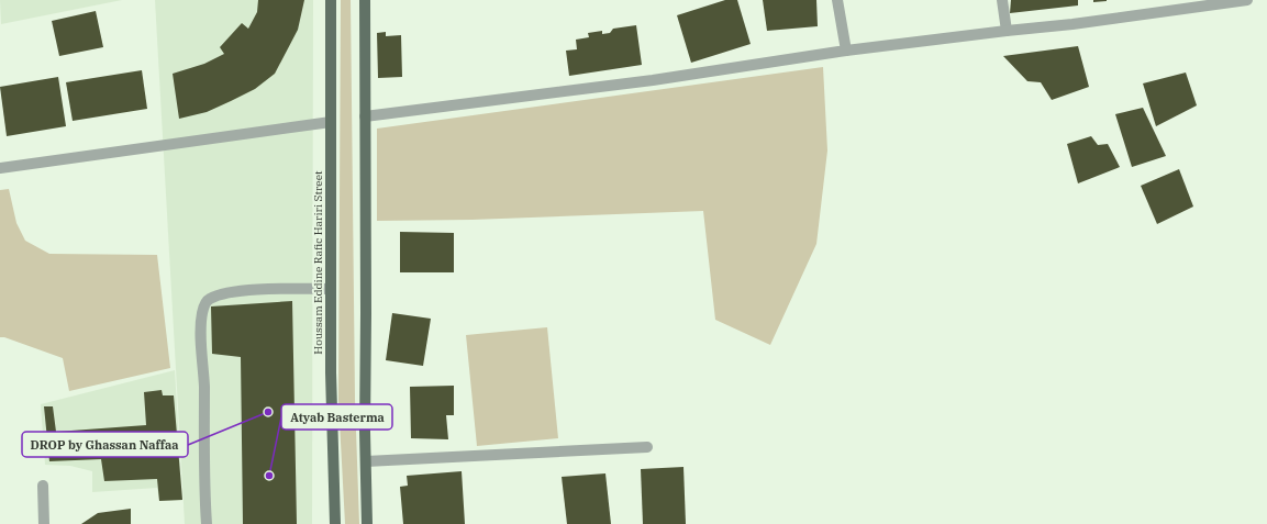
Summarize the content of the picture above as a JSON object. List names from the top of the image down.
{
  "streets": {
    "main road": ["Houssam Eddine Rafic Hariri Street"]
  },
  "places": ["DROP by Ghassan Naffaa", "Atyab Basterma"]
}
